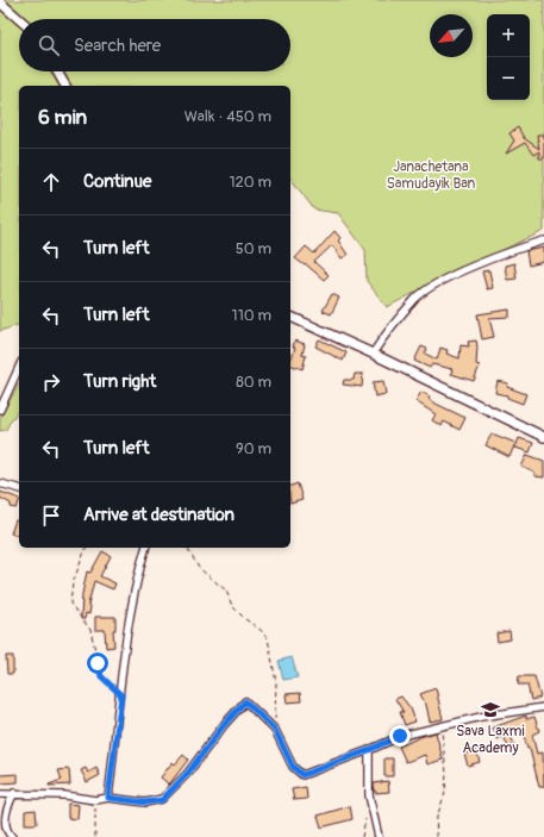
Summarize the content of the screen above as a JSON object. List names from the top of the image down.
{
  "parks": ["Janachetana Samudayik Ban"],
  "places": {
    "school or university": ["Sava Laxmi Academy"]
  },
  "north": "bottom left",
  "page": {
    "map_buttons": ["+", "−"],
    "search": "Search here",
    "heading": ["6 min", "Walk · 450 m"],
    "list": [
      ["Continue", "120 m"],
      ["Turn left", "50 m"],
      ["Turn left", "110 m"],
      ["Turn right", "80 m"],
      ["Turn left", "90 m"],
      "Arrive at destination"
    ]
  }
}
